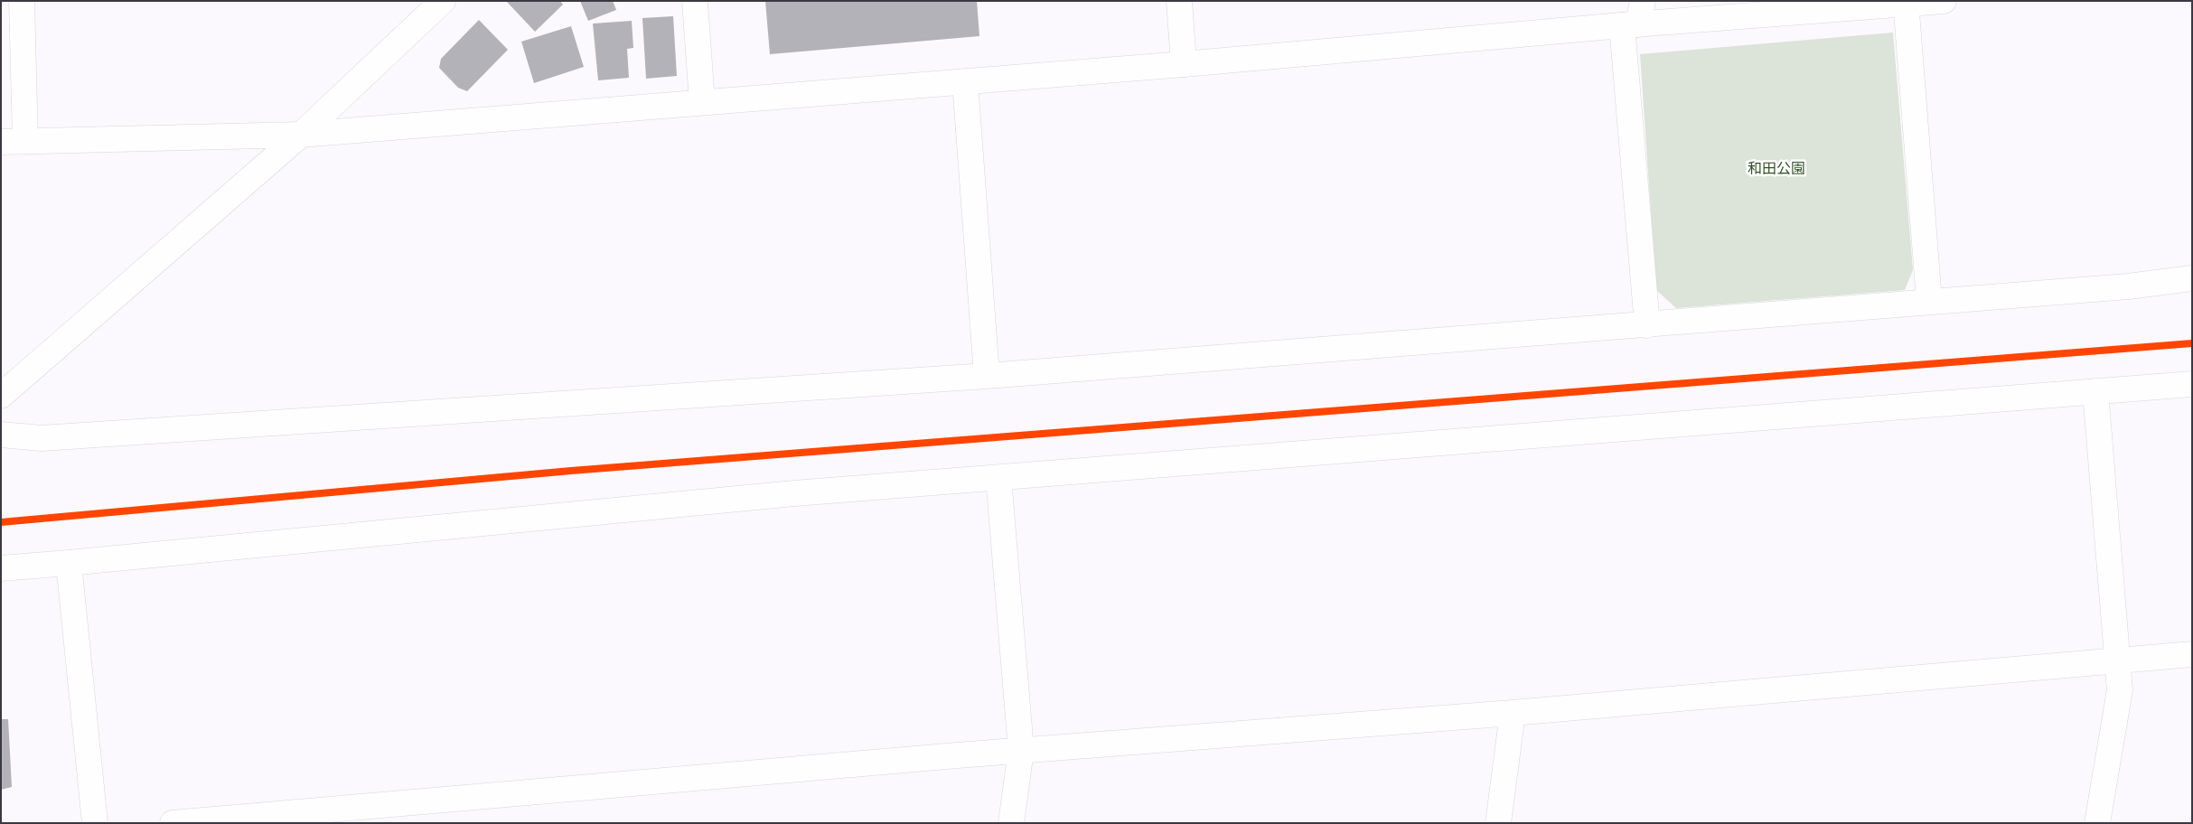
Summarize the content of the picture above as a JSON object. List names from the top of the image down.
{
  "parks": ["和田公園"]
}
